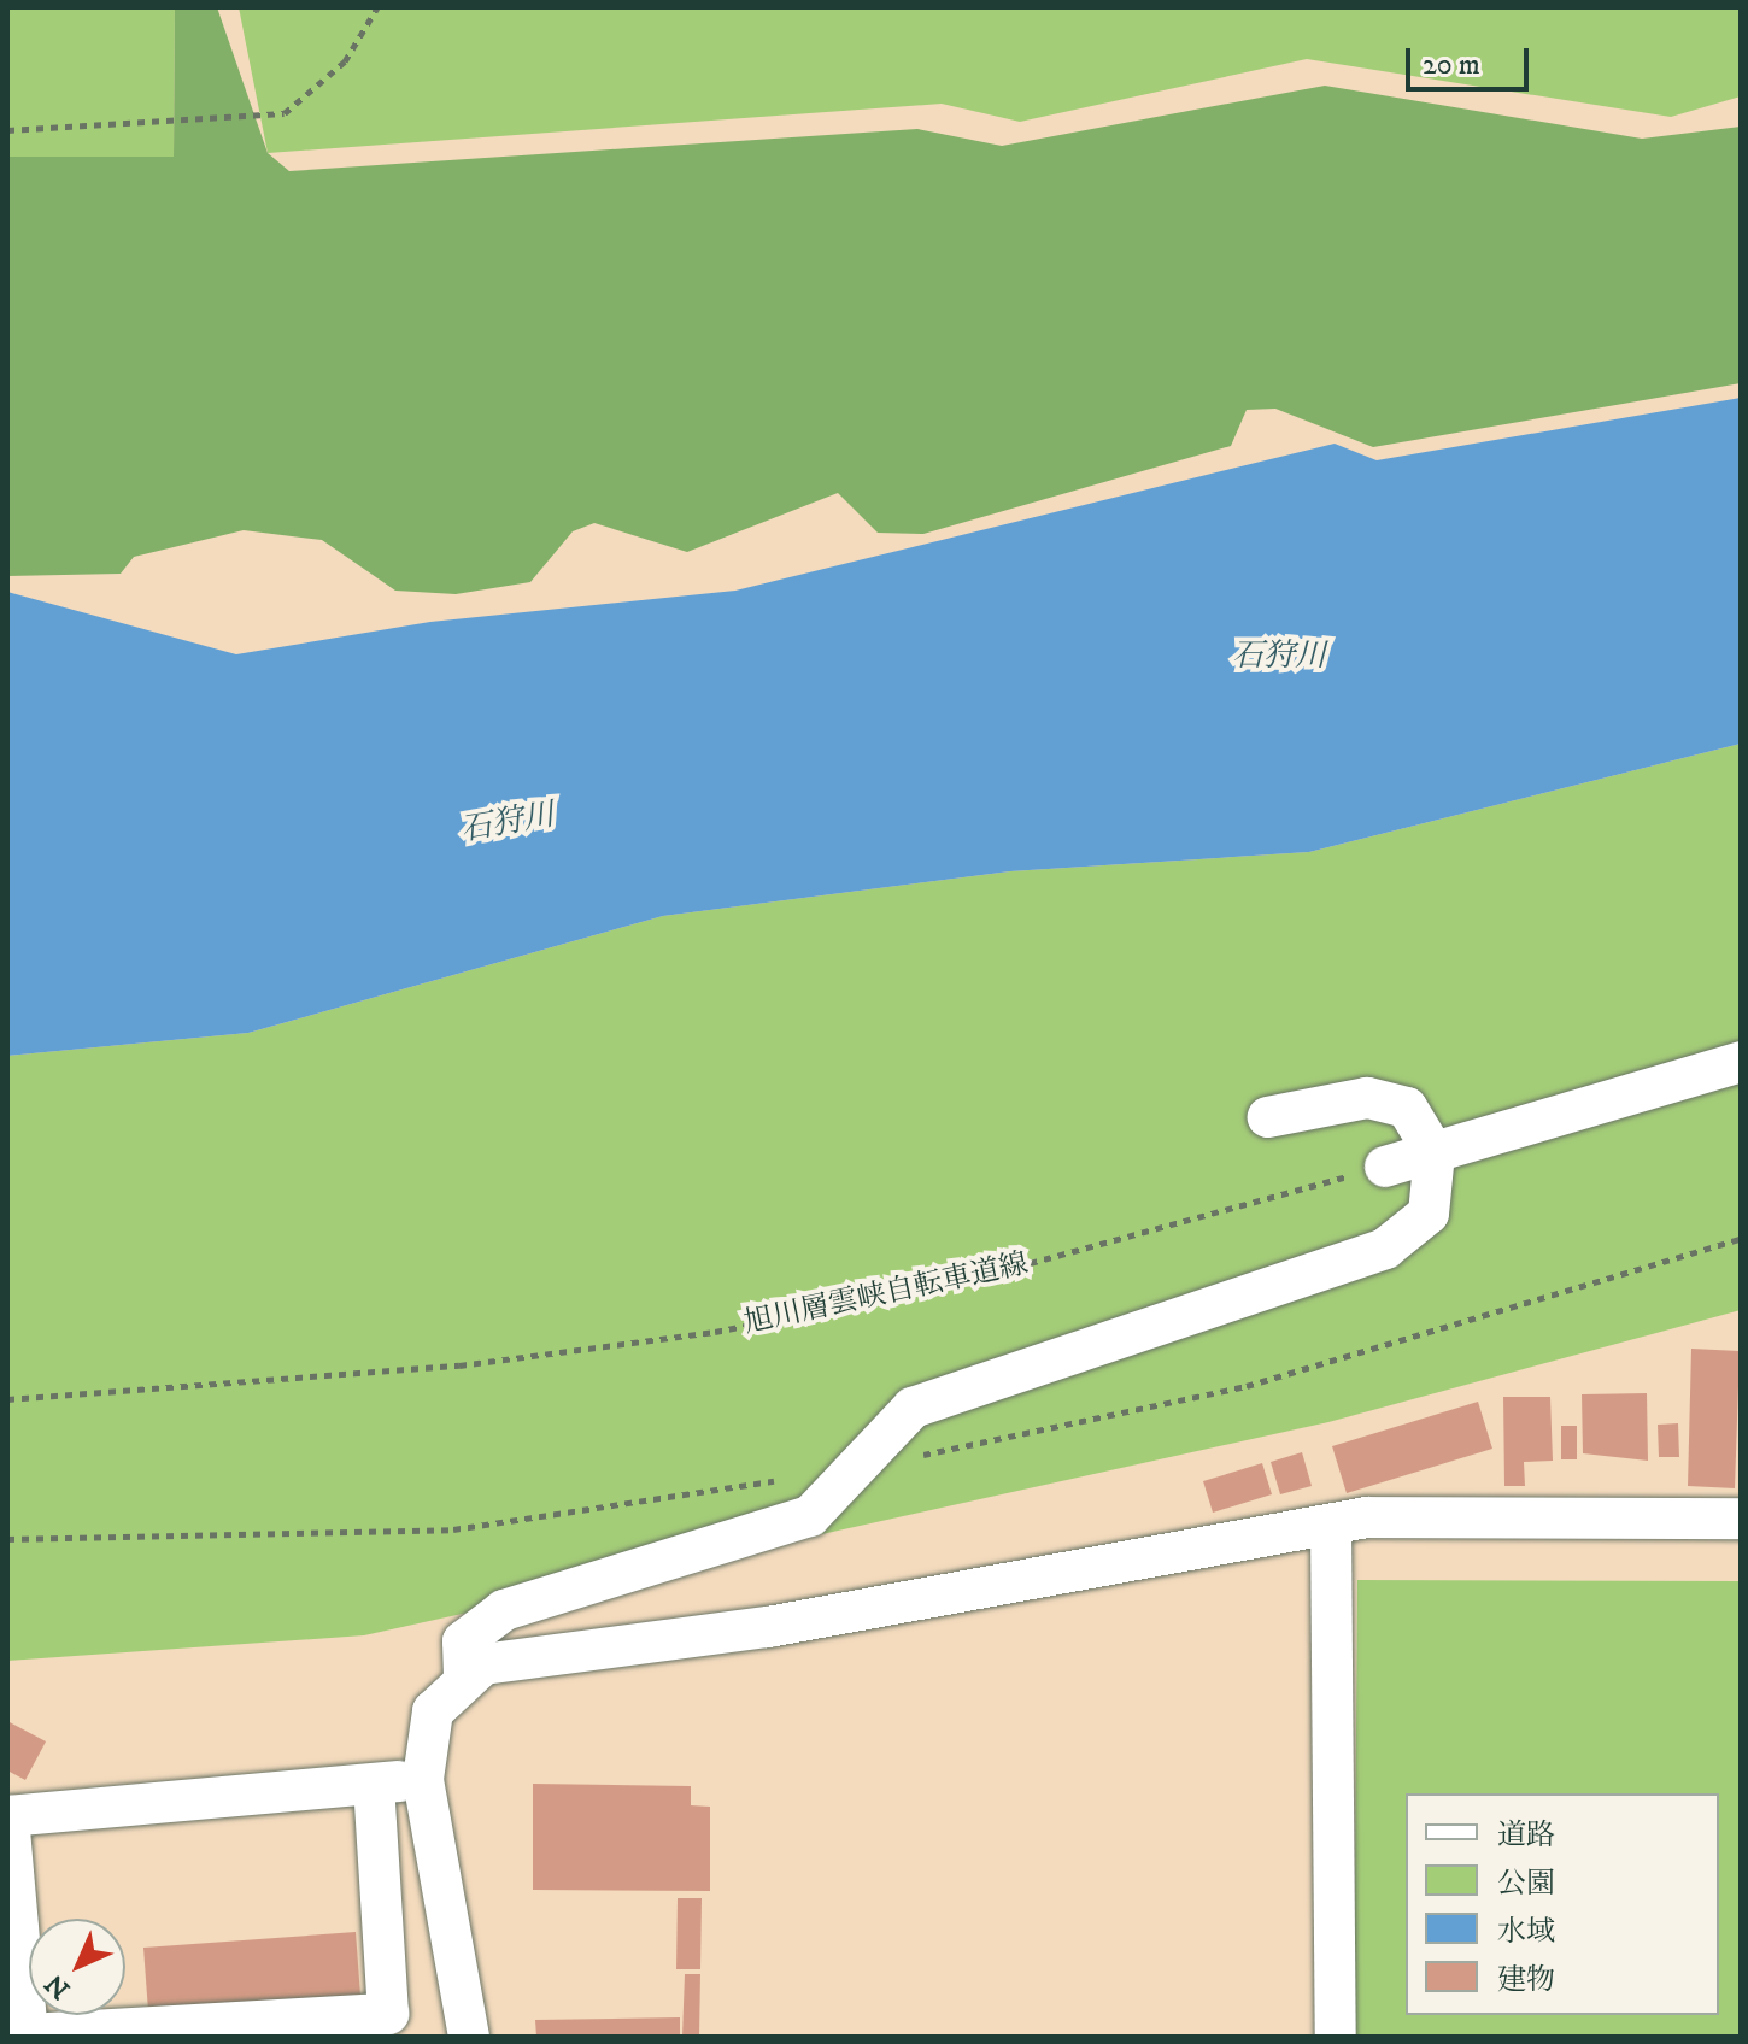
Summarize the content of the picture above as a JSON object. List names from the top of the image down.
{
  "streets": {
    "path": ["旭川層雲峡自転車道線"]
  },
  "water": ["石狩川"],
  "legend": [
    "道路",
    "公園",
    "水域",
    "建物"
  ],
  "scale_bar": "20 m",
  "north": "bottom left"
}
